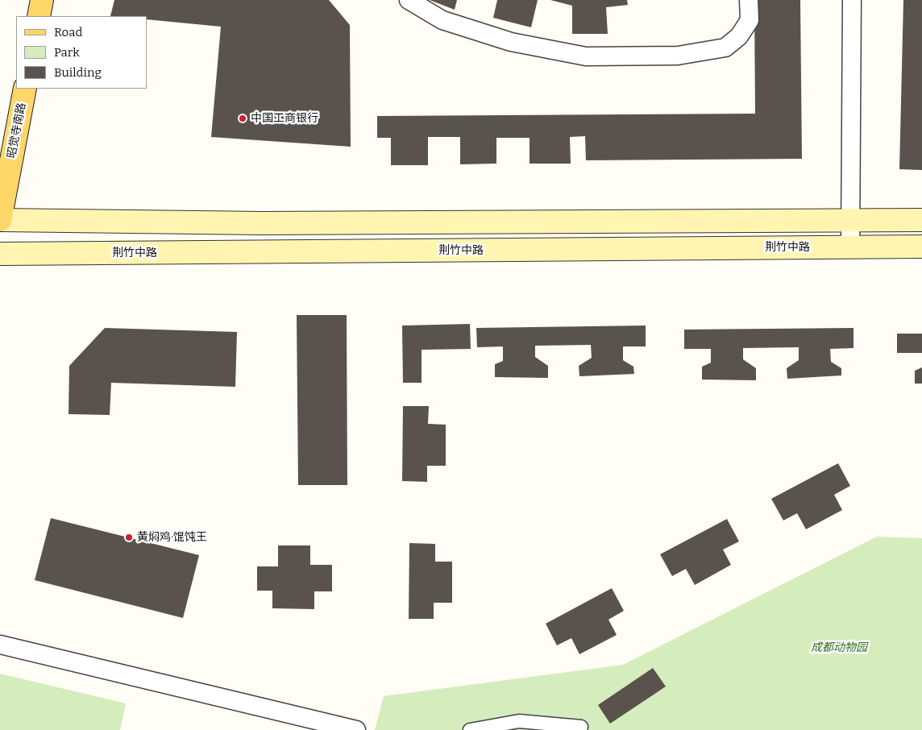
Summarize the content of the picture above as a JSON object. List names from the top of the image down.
{
  "streets": {
    "main road": ["昭觉寺南路", "荆竹中路"]
  },
  "parks": ["成都动物园"],
  "places": ["中国工商银行", "黄焖鸡·馄饨王"],
  "legend": ["Road", "Park", "Building"]
}
